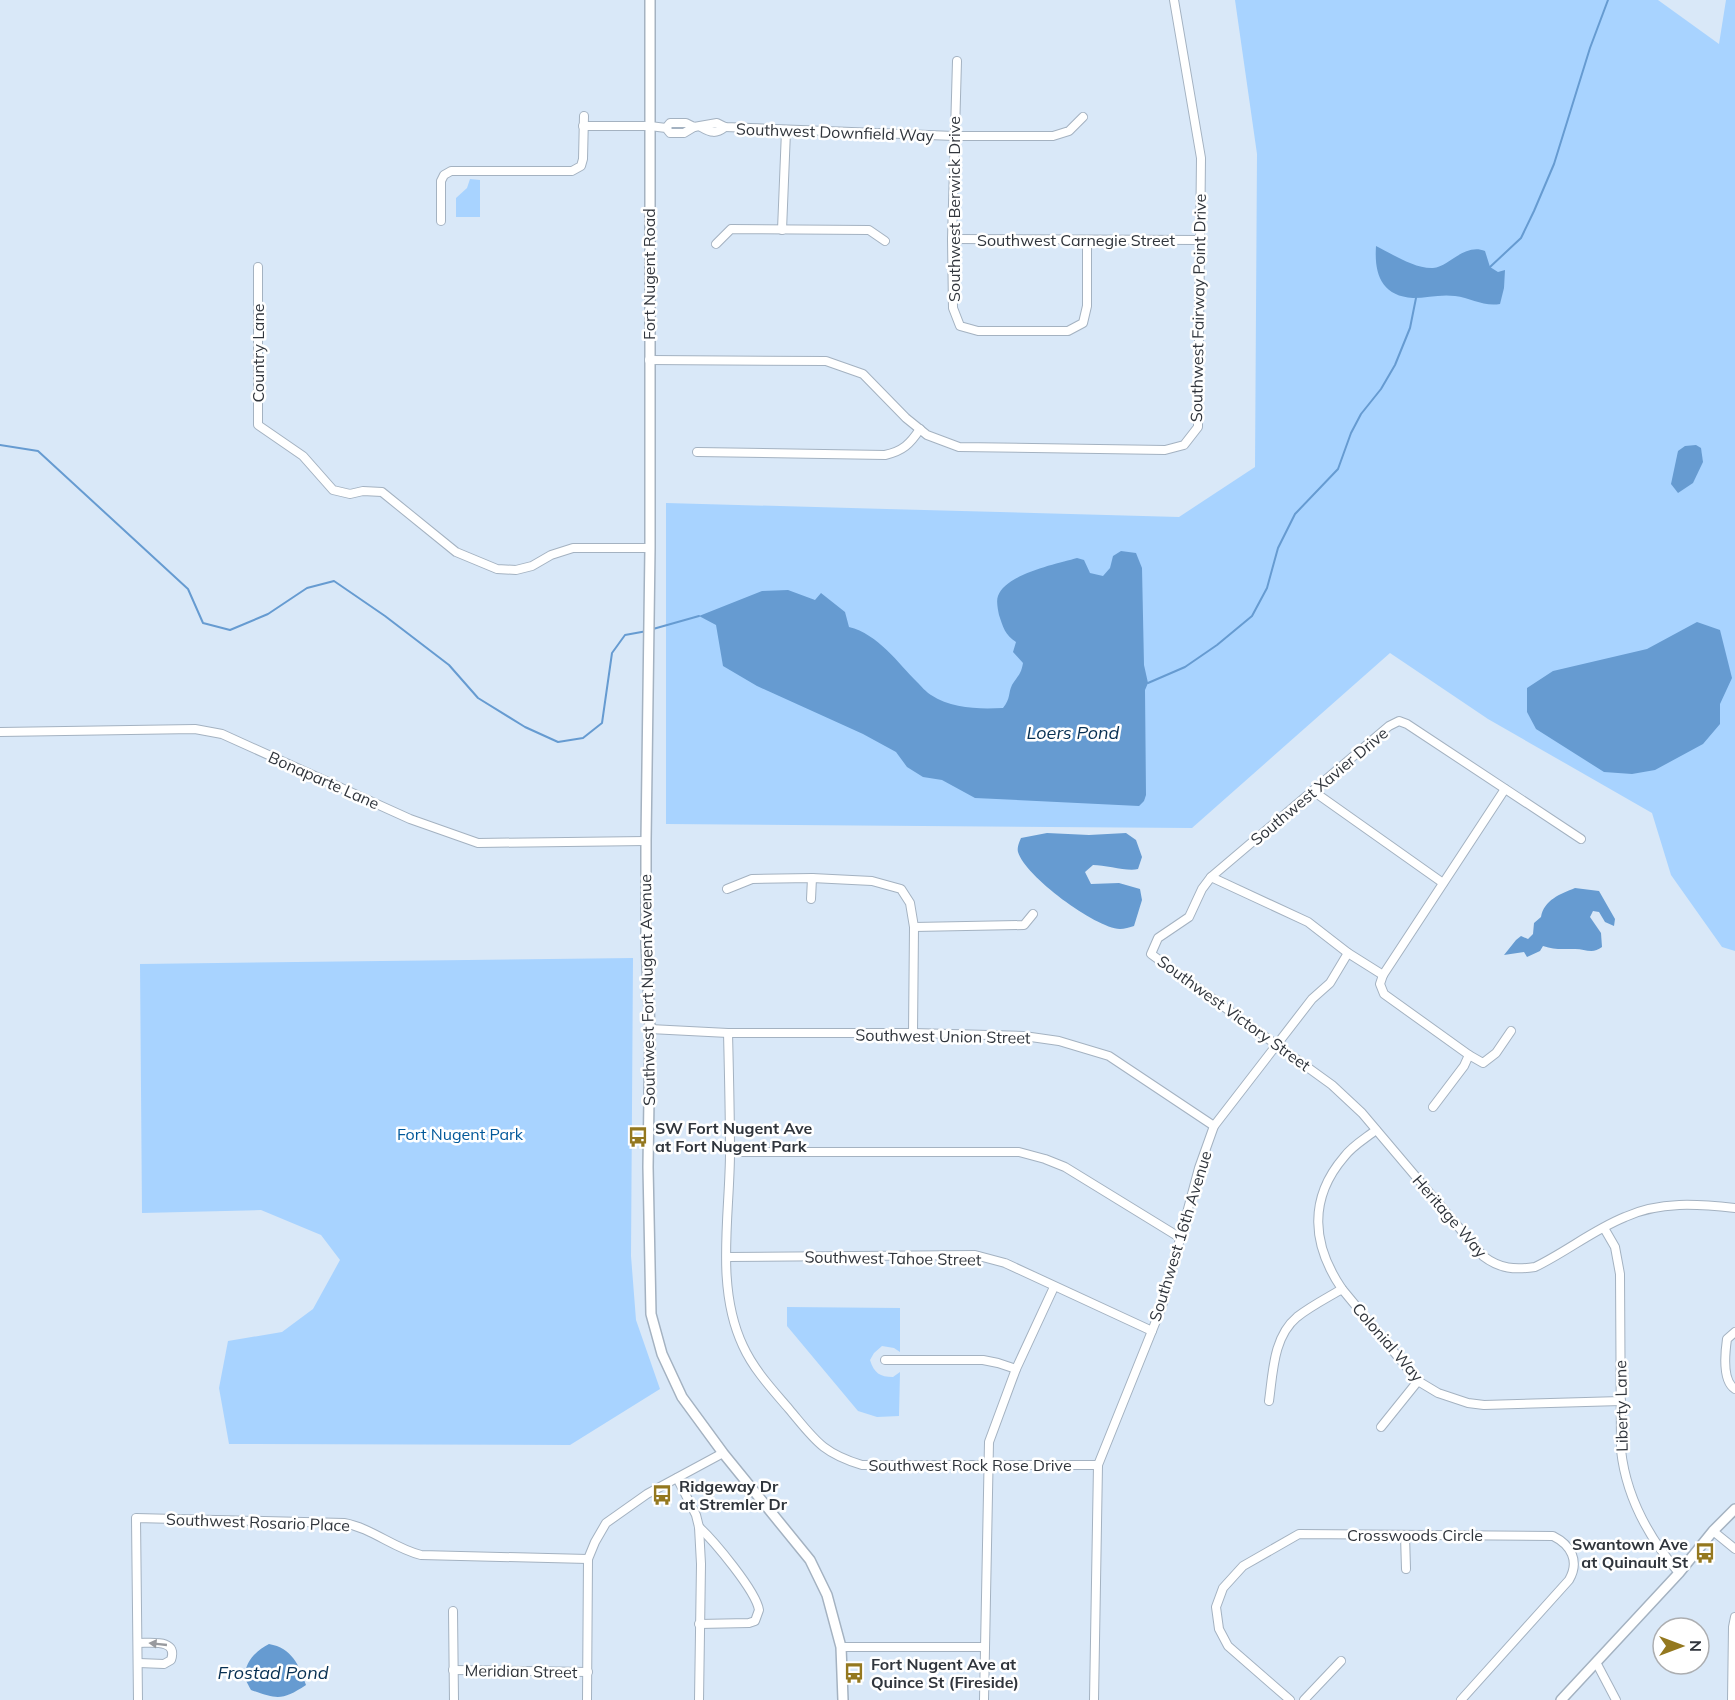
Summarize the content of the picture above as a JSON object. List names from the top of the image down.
{
  "streets": {
    "street": [
      "Southwest Downfield Way",
      "Southwest Berwick Drive",
      "Southwest Carnegie Street",
      "Fort Nugent Road",
      "Southwest Fairway Point Drive",
      "Country Lane",
      "Bonaparte Lane",
      "Southwest Xavier Drive",
      "Southwest Fort Nugent Avenue",
      "Southwest Victory Street",
      "Southwest Union Street",
      "Heritage Way",
      "Southwest 16th Avenue",
      "Southwest Tahoe Street",
      "Colonial Way",
      "Liberty Lane",
      "Southwest Rock Rose Drive",
      "Southwest Rosario Place",
      "Crosswoods Circle",
      "Meridian Street"
    ]
  },
  "crossings": [
    ["Southwest Downfield Way", "Southwest Berwick Drive"],
    ["Southwest Downfield Way", "Fort Nugent Road"],
    ["Southwest Berwick Drive", "Southwest Carnegie Street"],
    ["Southwest Carnegie Street", "Southwest Fairway Point Drive"],
    ["Fort Nugent Road", "Southwest Fairway Point Drive"],
    ["Fort Nugent Road", "Country Lane"],
    ["Fort Nugent Road", "Southwest Fort Nugent Avenue"],
    ["Country Lane", "Southwest Fort Nugent Avenue"],
    ["Bonaparte Lane", "Southwest Fort Nugent Avenue"],
    ["Southwest Xavier Drive", "Southwest Victory Street"],
    ["Southwest Fort Nugent Avenue", "Southwest Union Street"],
    ["Southwest Victory Street", "Heritage Way"],
    ["Southwest Victory Street", "Southwest 16th Avenue"],
    ["Southwest Victory Street", "Colonial Way"],
    ["Southwest Union Street", "Southwest 16th Avenue"],
    ["Southwest Union Street", "Southwest Rock Rose Drive"],
    ["Heritage Way", "Colonial Way"],
    ["Heritage Way", "Liberty Lane"],
    ["Southwest 16th Avenue", "Southwest Tahoe Street"],
    ["Southwest 16th Avenue", "Southwest Rock Rose Drive"],
    ["Southwest Tahoe Street", "Southwest Rock Rose Drive"],
    ["Colonial Way", "Liberty Lane"]
  ],
  "water": ["Loers Pond", "Frostad Pond"],
  "parks": ["Fort Nugent Park"],
  "places": {
    "bus stop": [
      "SW Fort Nugent Ave at Fort Nugent Park",
      "Ridgeway Dr at Stremler Dr",
      "Swantown Ave at Quinault St",
      "Fort Nugent Ave at Quince St (Fireside)"
    ]
  },
  "north": "right"
}
